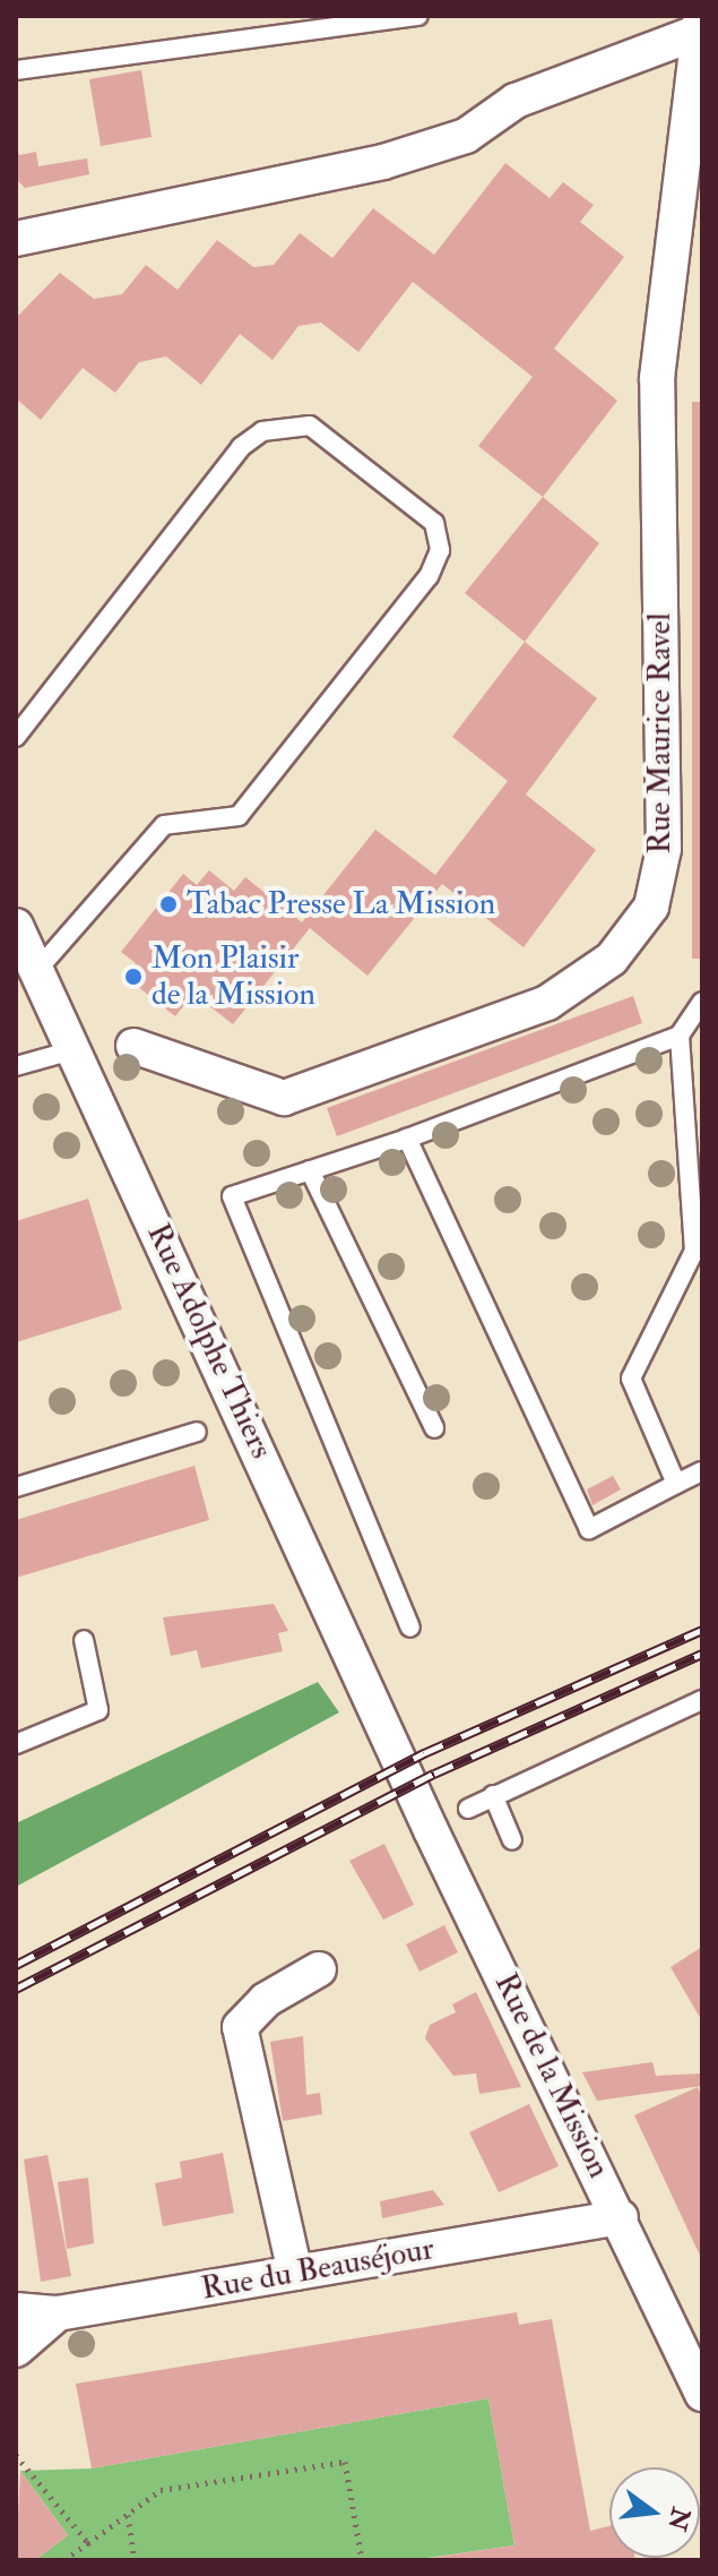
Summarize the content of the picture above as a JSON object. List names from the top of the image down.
{
  "streets": {
    "street": [
      "Rue Maurice Ravel",
      "Rue Adolphe Thiers",
      "Rue de la Mission",
      "Rue du Beauséjour"
    ]
  },
  "crossings": [
    ["Rue Adolphe Thiers", "Rue de la Mission"],
    ["Rue de la Mission", "Rue du Beauséjour"]
  ],
  "places": ["Tabac Presse La Mission", "Mon Plaisir de la Mission"],
  "north": "right"
}
